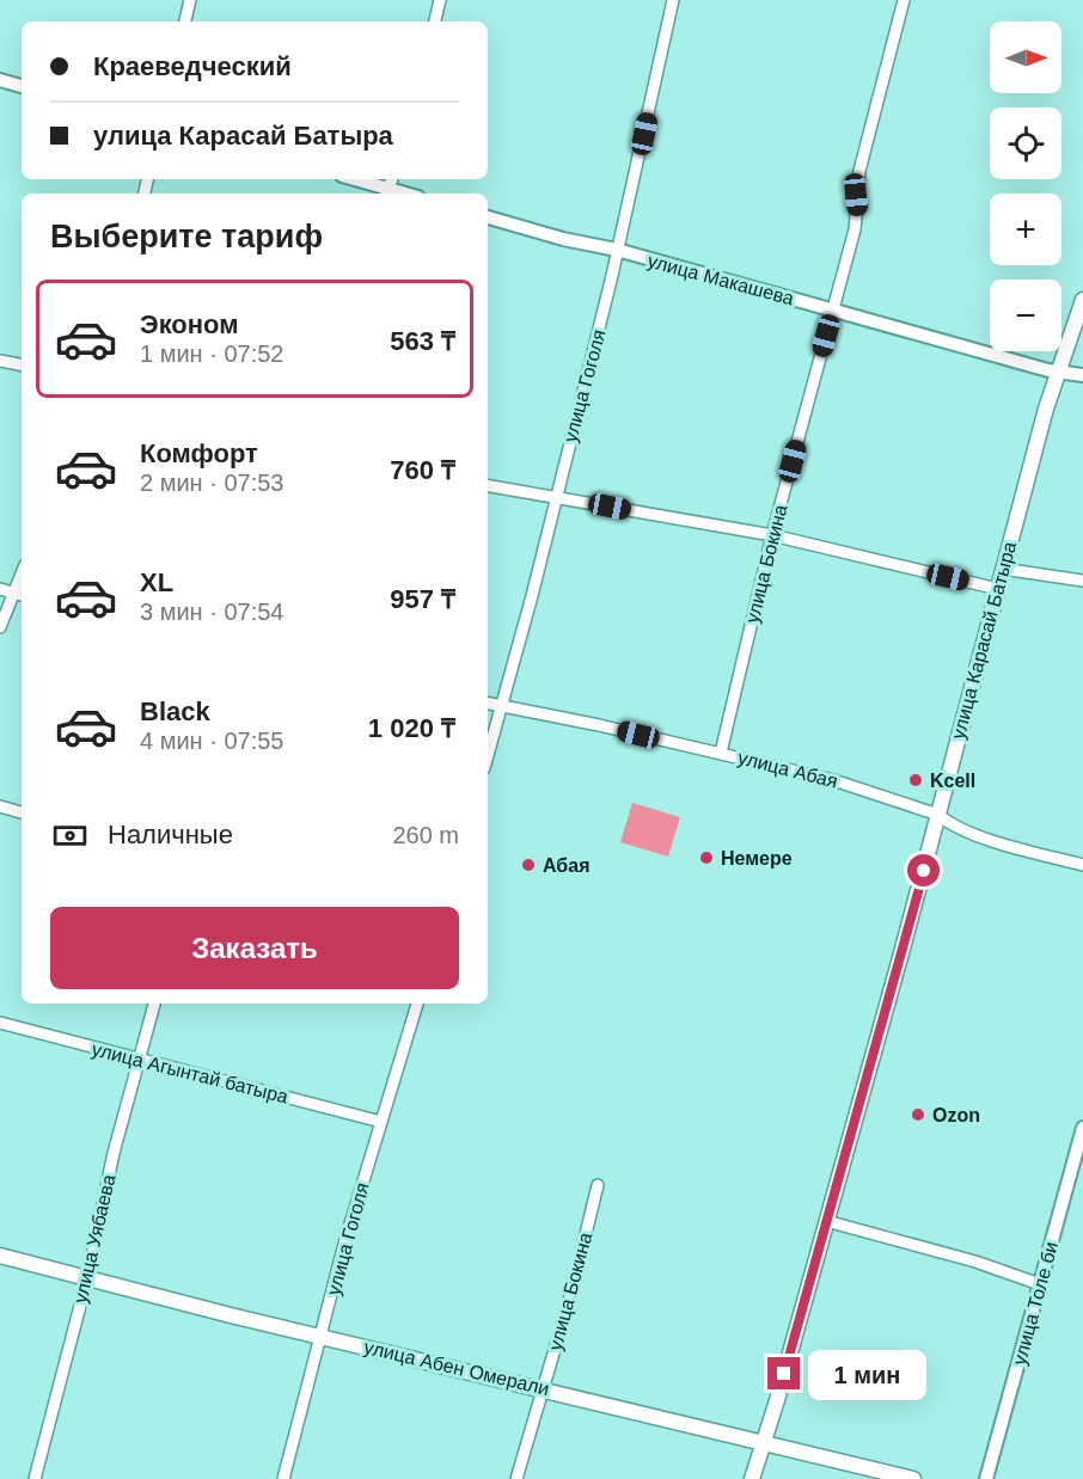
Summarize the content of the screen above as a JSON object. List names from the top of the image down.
{
  "streets": {
    "main road": ["улица Карасай Батыра", "улица Абен Омерали"],
    "street": [
      "улица Макашева",
      "улица Гоголя",
      "улица Бокина",
      "улица Абая",
      "улица Агынтай батыра",
      "улица Уябаева",
      "улица Толе би"
    ]
  },
  "crossings": [
    ["улица Макашева", "улица Гоголя"],
    ["улица Макашева", "улица Бокина"],
    ["улица Макашева", "улица Карасай Батыра"],
    ["улица Гоголя", "улица Абая"],
    ["улица Гоголя", "улица Агынтай батыра"],
    ["улица Гоголя", "улица Абен Омерали"],
    ["улица Бокина", "улица Абая"],
    ["улица Бокина", "улица Абен Омерали"],
    ["улица Карасай Батыра", "улица Абая"],
    ["улица Карасай Батыра", "улица Абен Омерали"],
    ["улица Агынтай батыра", "улица Уябаева"],
    ["улица Уябаева", "улица Абен Омерали"]
  ],
  "places": [
    "Kcell",
    "Немере",
    "Абая",
    "Ozon"
  ],
  "north": "right",
  "page": {
    "map_buttons": ["+", "−"],
    "banner": ["Краеведческий", "улица Карасай Батыра"],
    "heading": "Выберите тариф",
    "list": [
      {
        "name": "Эконом",
        "note": "1 мин · 07:52",
        "value": "563 ₸"
      },
      {
        "name": "Комфорт",
        "note": "2 мин · 07:53",
        "value": "760 ₸"
      },
      {
        "name": "XL",
        "note": "3 мин · 07:54",
        "value": "957 ₸"
      },
      {
        "name": "Black",
        "note": "4 мин · 07:55",
        "value": "1 020 ₸"
      }
    ],
    "pay": ["Наличные", "260 m"],
    "buttons": "Заказать",
    "bubble": "1 мин"
  }
}
